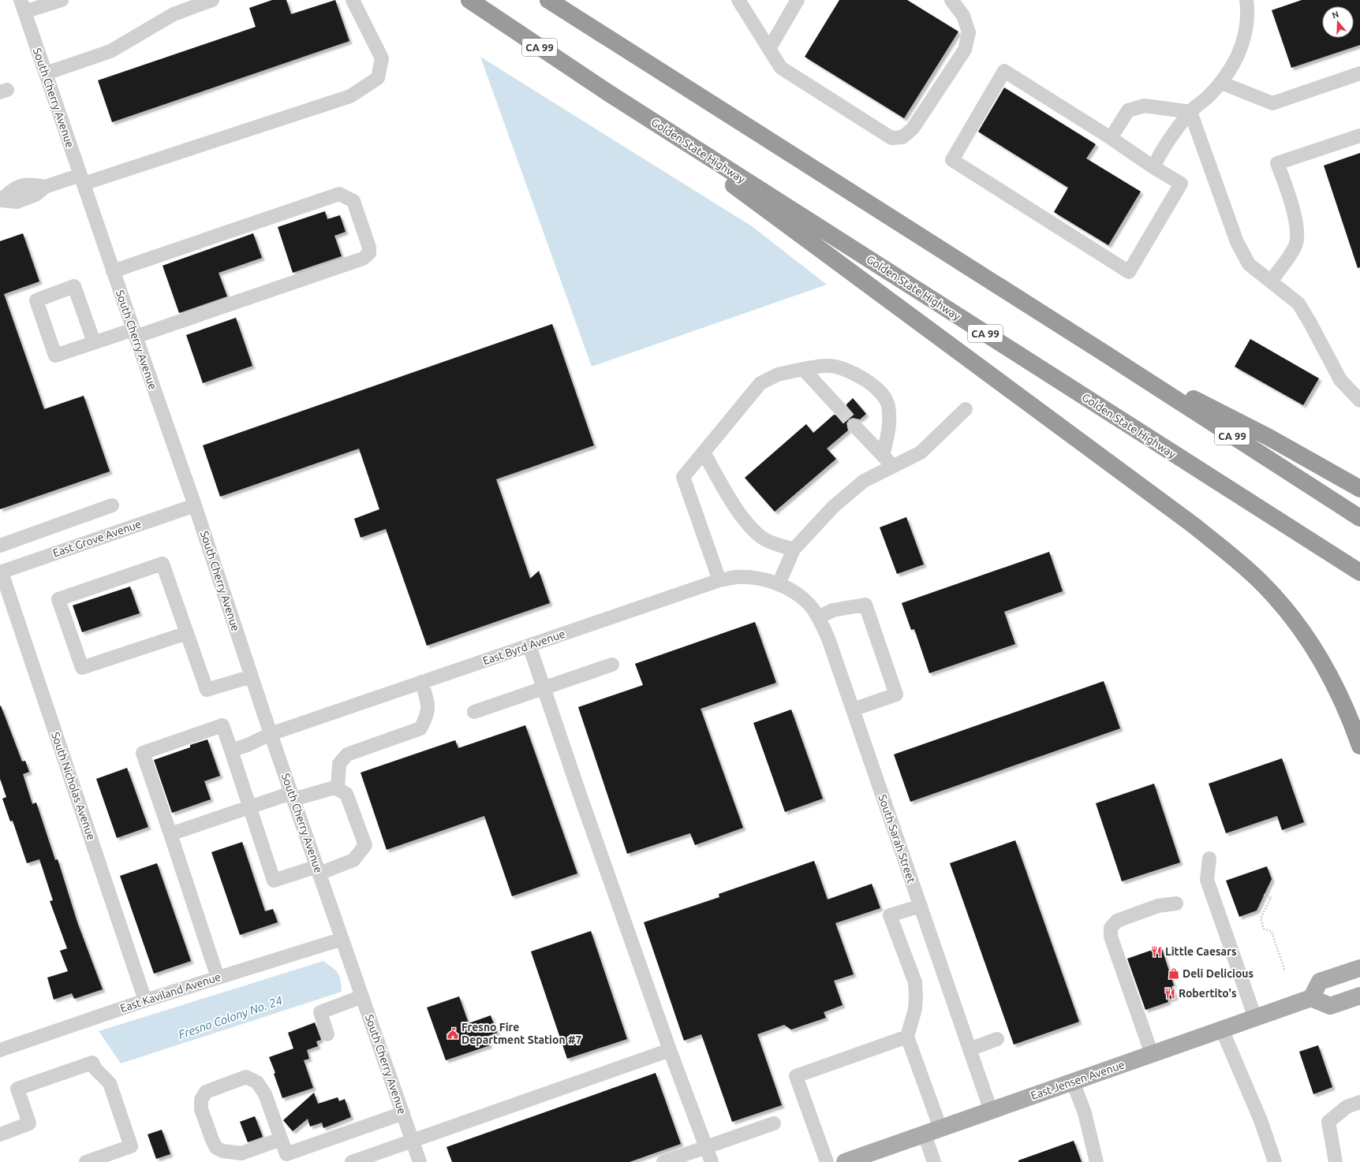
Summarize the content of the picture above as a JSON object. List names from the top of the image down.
{
  "streets": {
    "highway": ["CA 99", "Golden State Highway"],
    "main road": ["East Jensen Avenue"],
    "street": [
      "South Cherry Avenue",
      "East Grove Avenue",
      "East Byrd Avenue",
      "South Nicholas Avenue",
      "South Sarah Street",
      "East Kaviland Avenue"
    ]
  },
  "crossings": [
    ["South Cherry Avenue", "East Grove Avenue"],
    ["South Cherry Avenue", "East Byrd Avenue"],
    ["South Cherry Avenue", "East Kaviland Avenue"],
    ["East Grove Avenue", "South Nicholas Avenue"],
    ["East Byrd Avenue", "South Sarah Street"],
    ["South Nicholas Avenue", "East Kaviland Avenue"],
    ["South Sarah Street", "East Jensen Avenue"]
  ],
  "water": ["Fresno Colony No. 24"],
  "places": {
    "restaurant": ["Little Caesars", "Robertito's"],
    "shop": ["Deli Delicious"],
    "public building": ["Fresno Fire Department Station #7"]
  },
  "north": "top"
}
